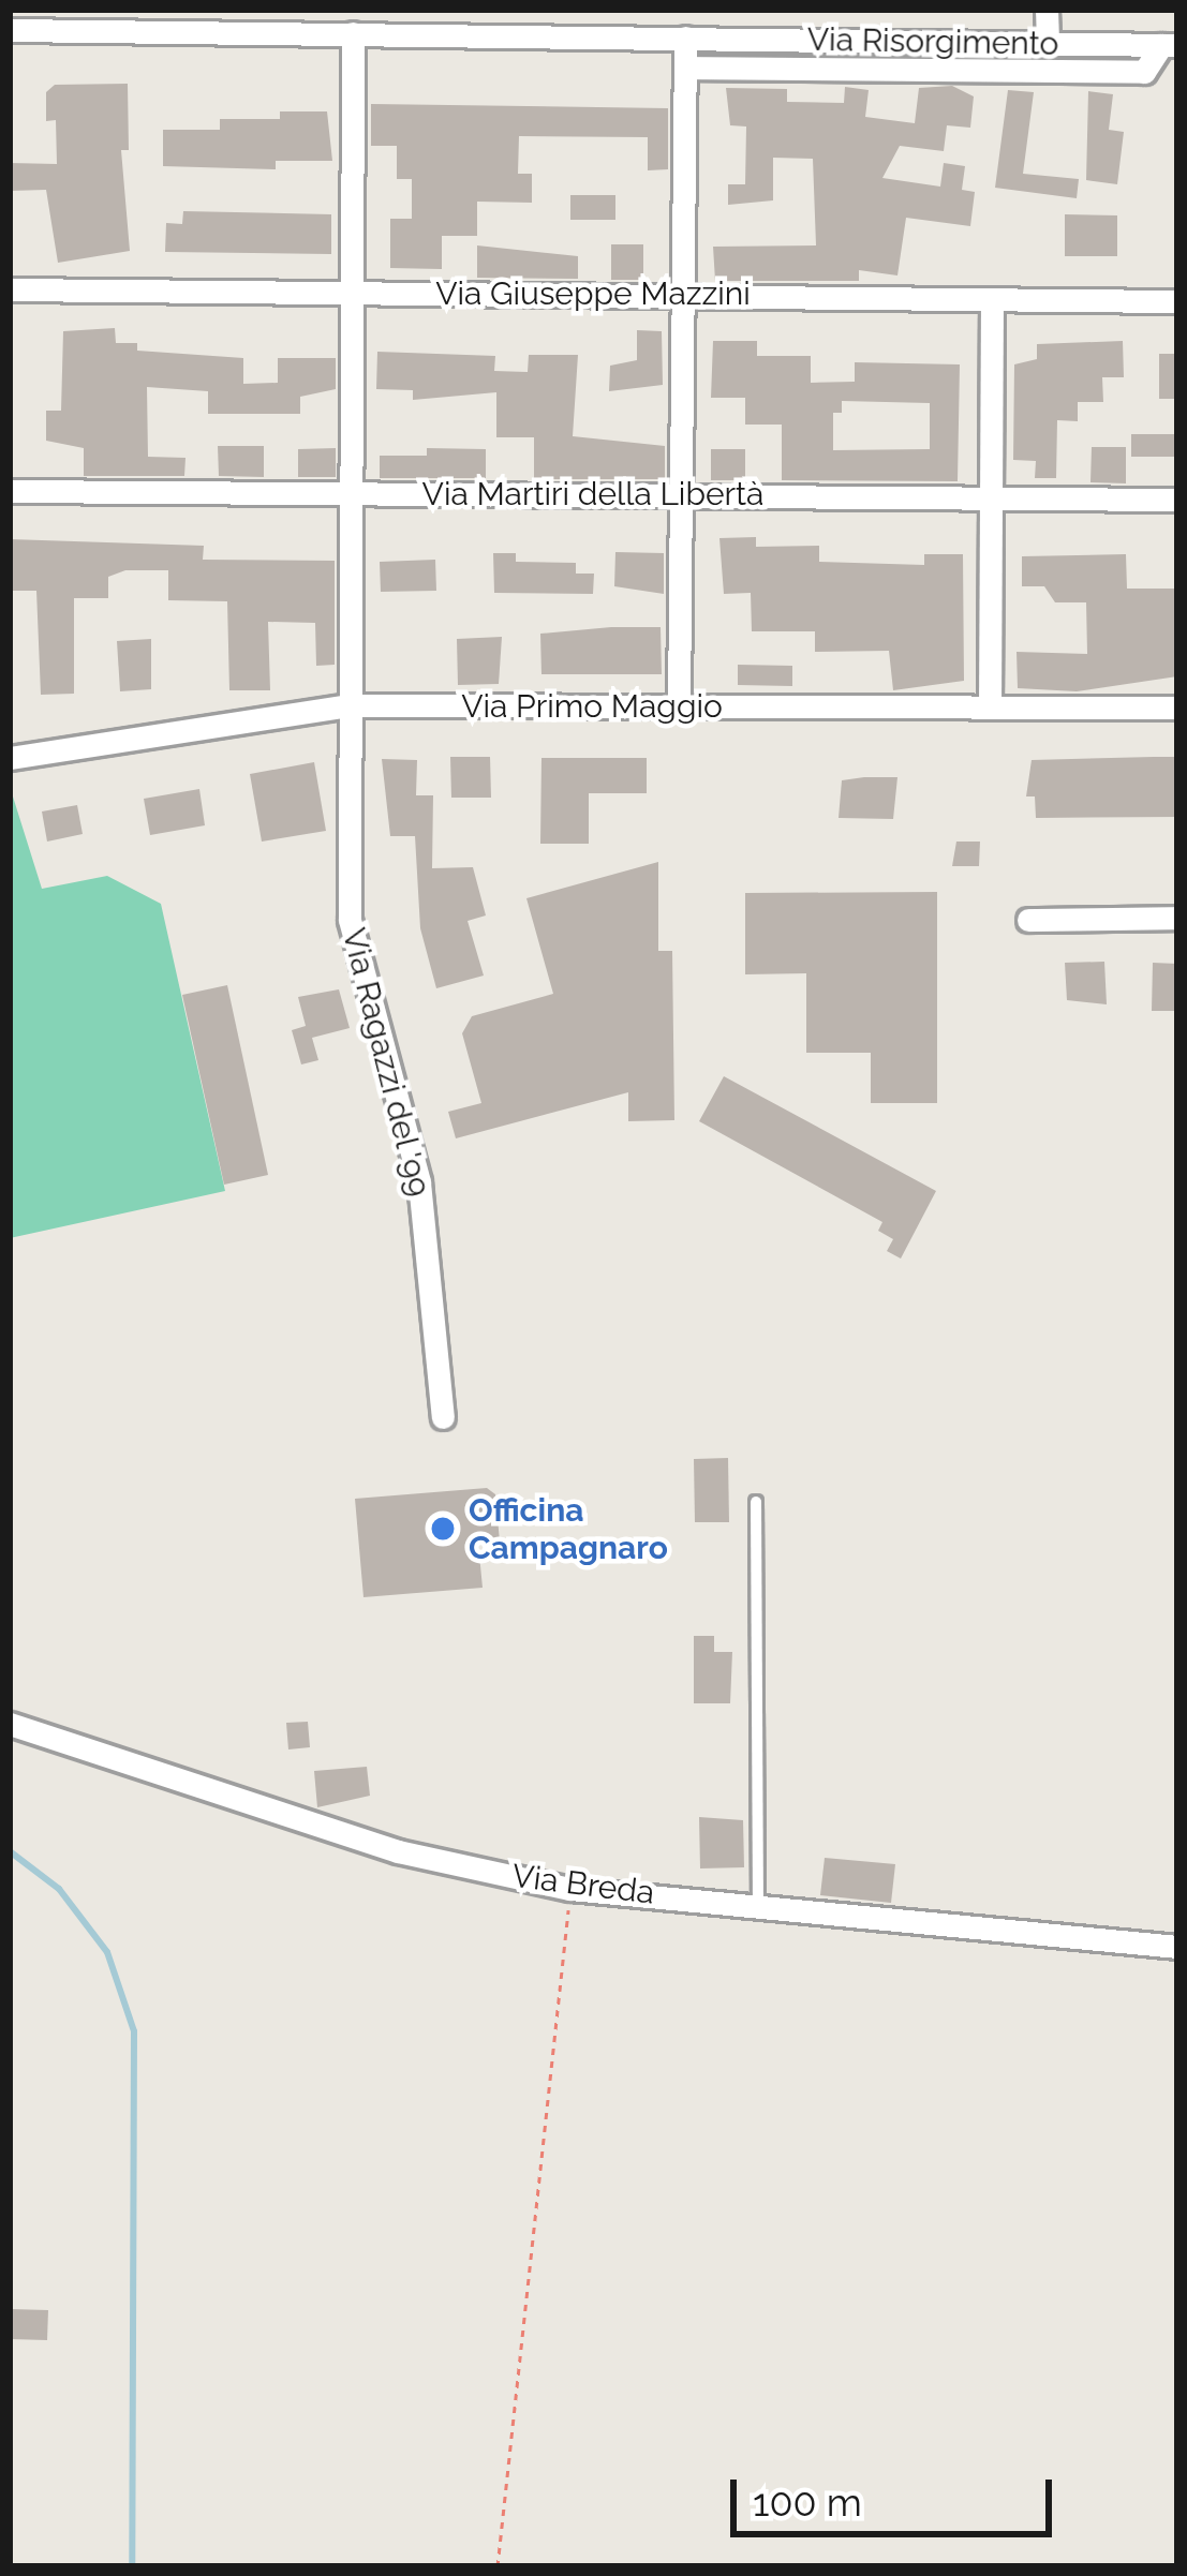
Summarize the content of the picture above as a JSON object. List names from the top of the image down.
{
  "streets": {
    "street": [
      "Via Risorgimento",
      "Via Giuseppe Mazzini",
      "Via Martiri della Libertà",
      "Via Primo Maggio",
      "Via Ragazzi del '99",
      "Via Breda"
    ]
  },
  "crossings": [
    ["Via Risorgimento", "Via Ragazzi del '99"],
    ["Via Giuseppe Mazzini", "Via Ragazzi del '99"],
    ["Via Martiri della Libertà", "Via Ragazzi del '99"],
    ["Via Primo Maggio", "Via Ragazzi del '99"]
  ],
  "places": ["Officina Campagnaro"],
  "scale_bar": "100 m"
}
